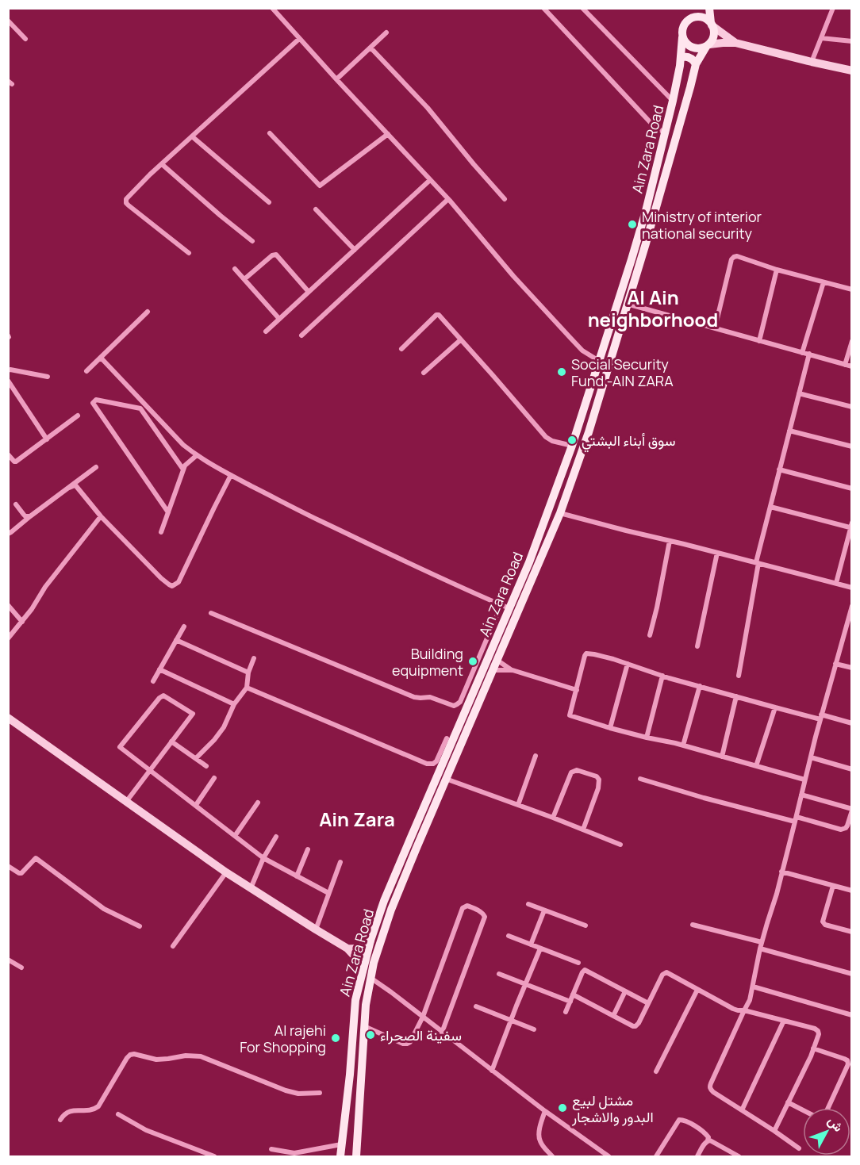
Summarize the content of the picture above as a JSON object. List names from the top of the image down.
{
  "streets": {
    "main road": ["Ain Zara Road"]
  },
  "districts": ["Al Ain neighborhood", "Ain Zara"],
  "places": [
    "Ministry of interior national security",
    "Social Security Fund -AIN ZARA",
    "سوق أبناء البشتي",
    "Building equipment",
    "سفينة الصحراء",
    "Al rajehi For Shopping",
    "مشتل لبيع البدور والاشجار"
  ],
  "north": "top right"
}
